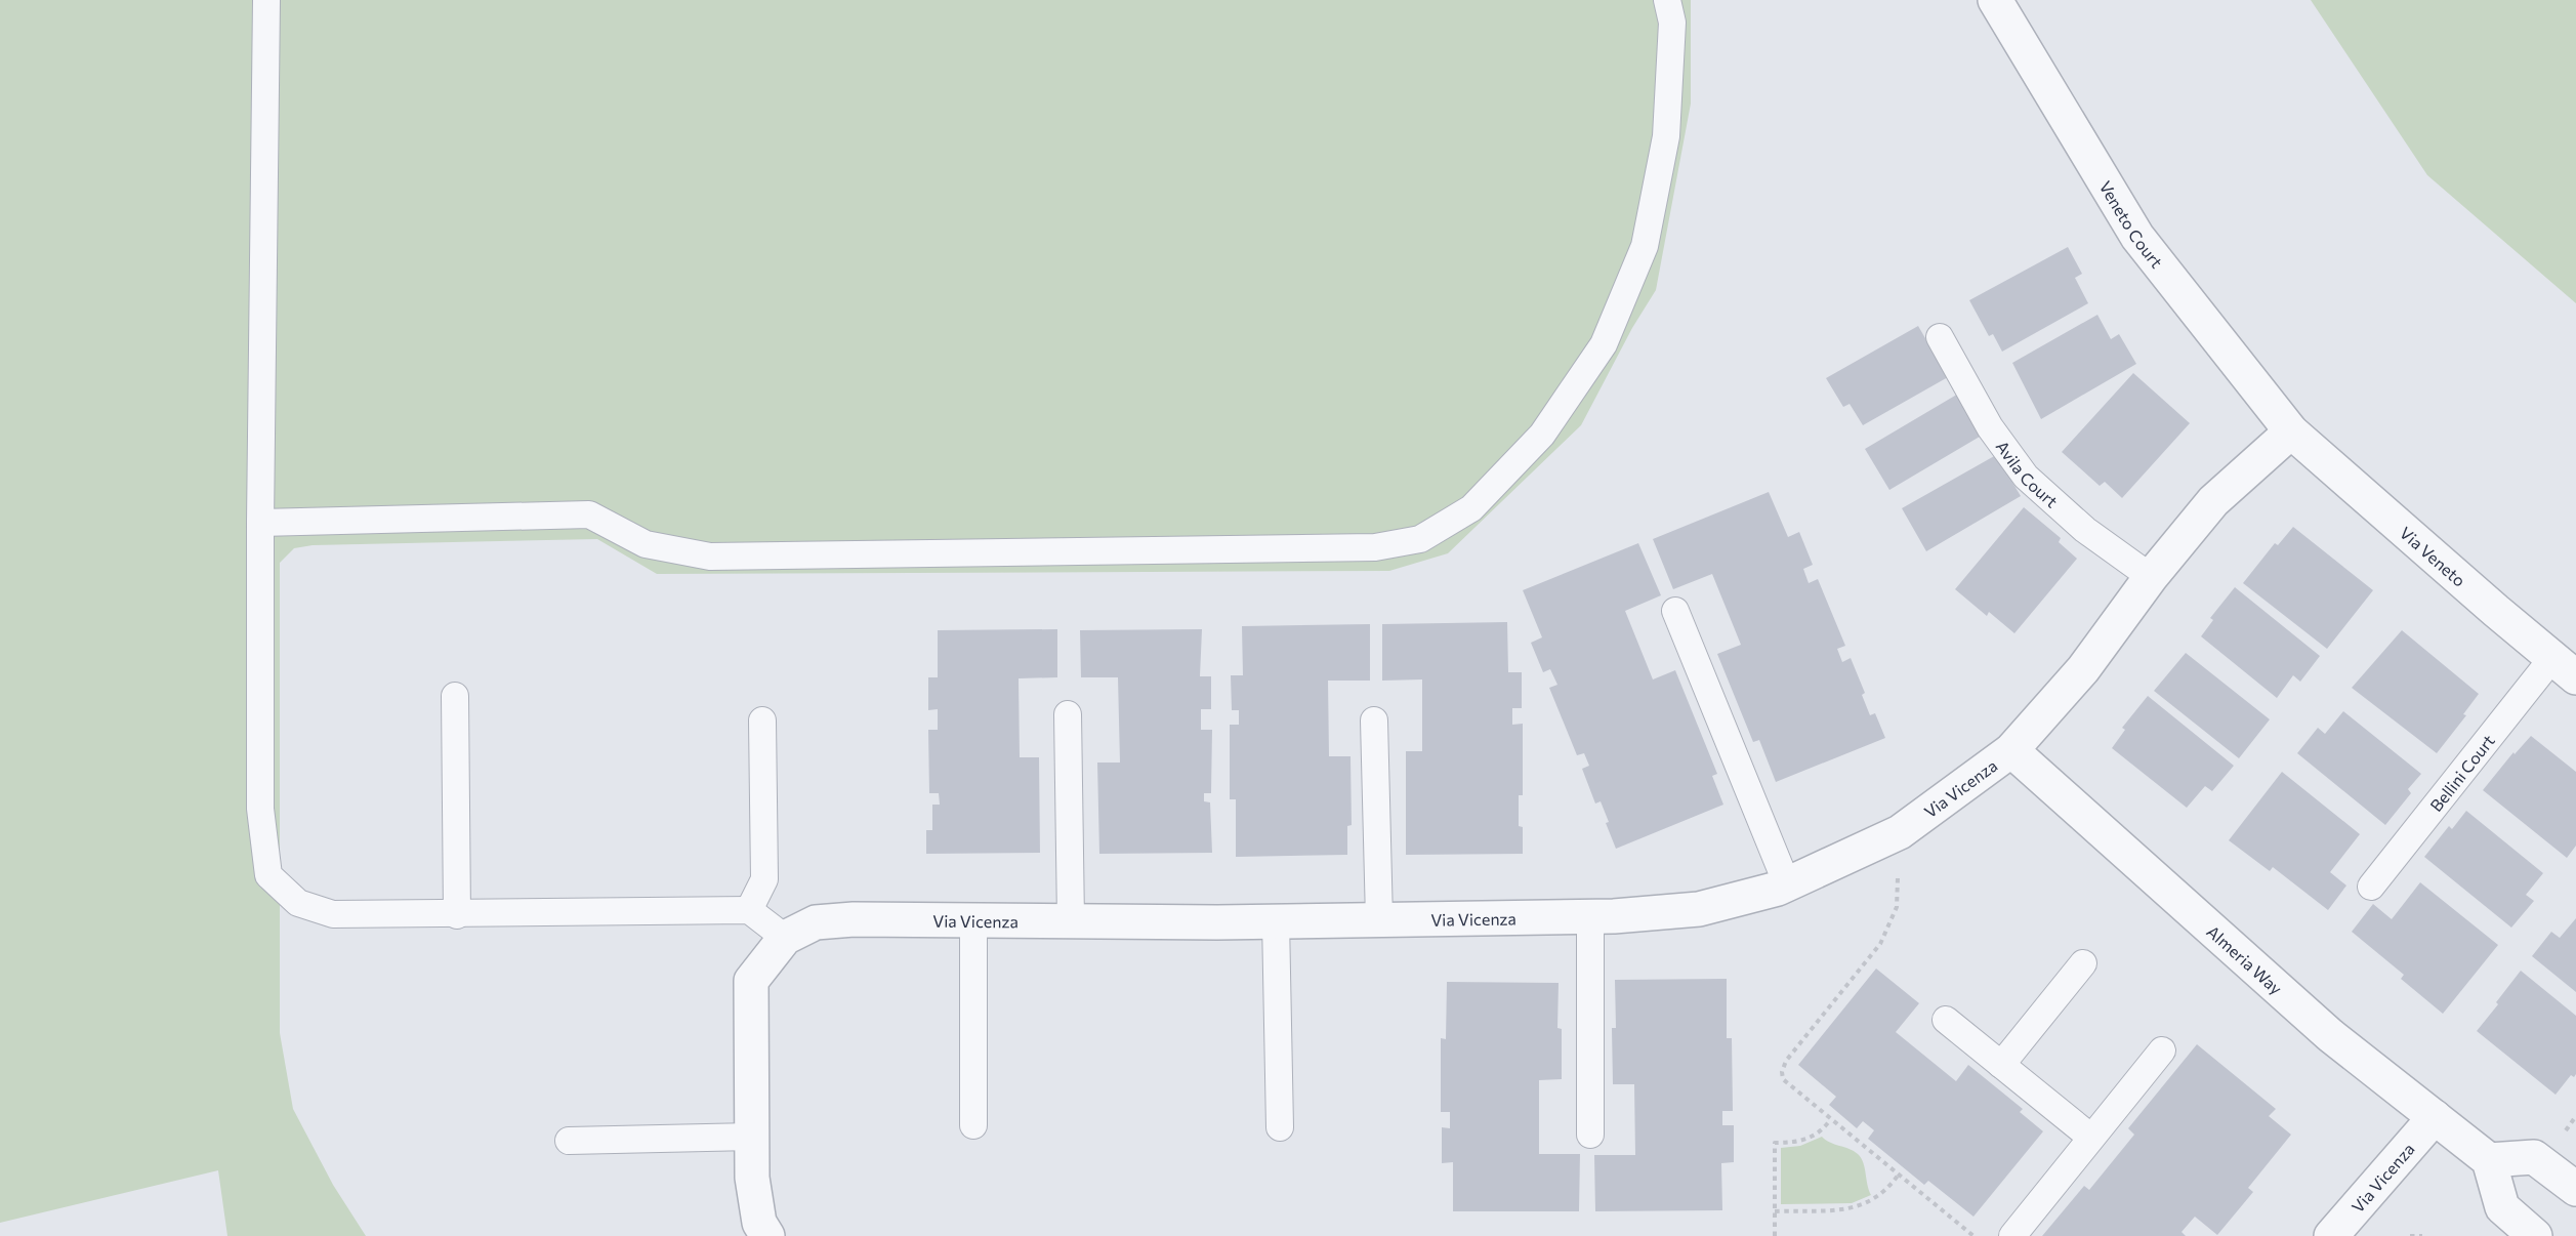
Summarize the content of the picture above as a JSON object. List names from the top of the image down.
{
  "streets": {
    "street": [
      "Veneto Court",
      "Via Veneto",
      "Via Vicenza",
      "Almeria Way"
    ],
    "lane": ["Avila Court", "Bellini Court"]
  },
  "crossings": [
    ["Veneto Court", "Via Veneto"],
    ["Veneto Court", "Via Vicenza"],
    ["Avila Court", "Via Vicenza"],
    ["Via Veneto", "Bellini Court"],
    ["Via Veneto", "Via Vicenza"],
    ["Via Vicenza", "Almeria Way"]
  ]
}
